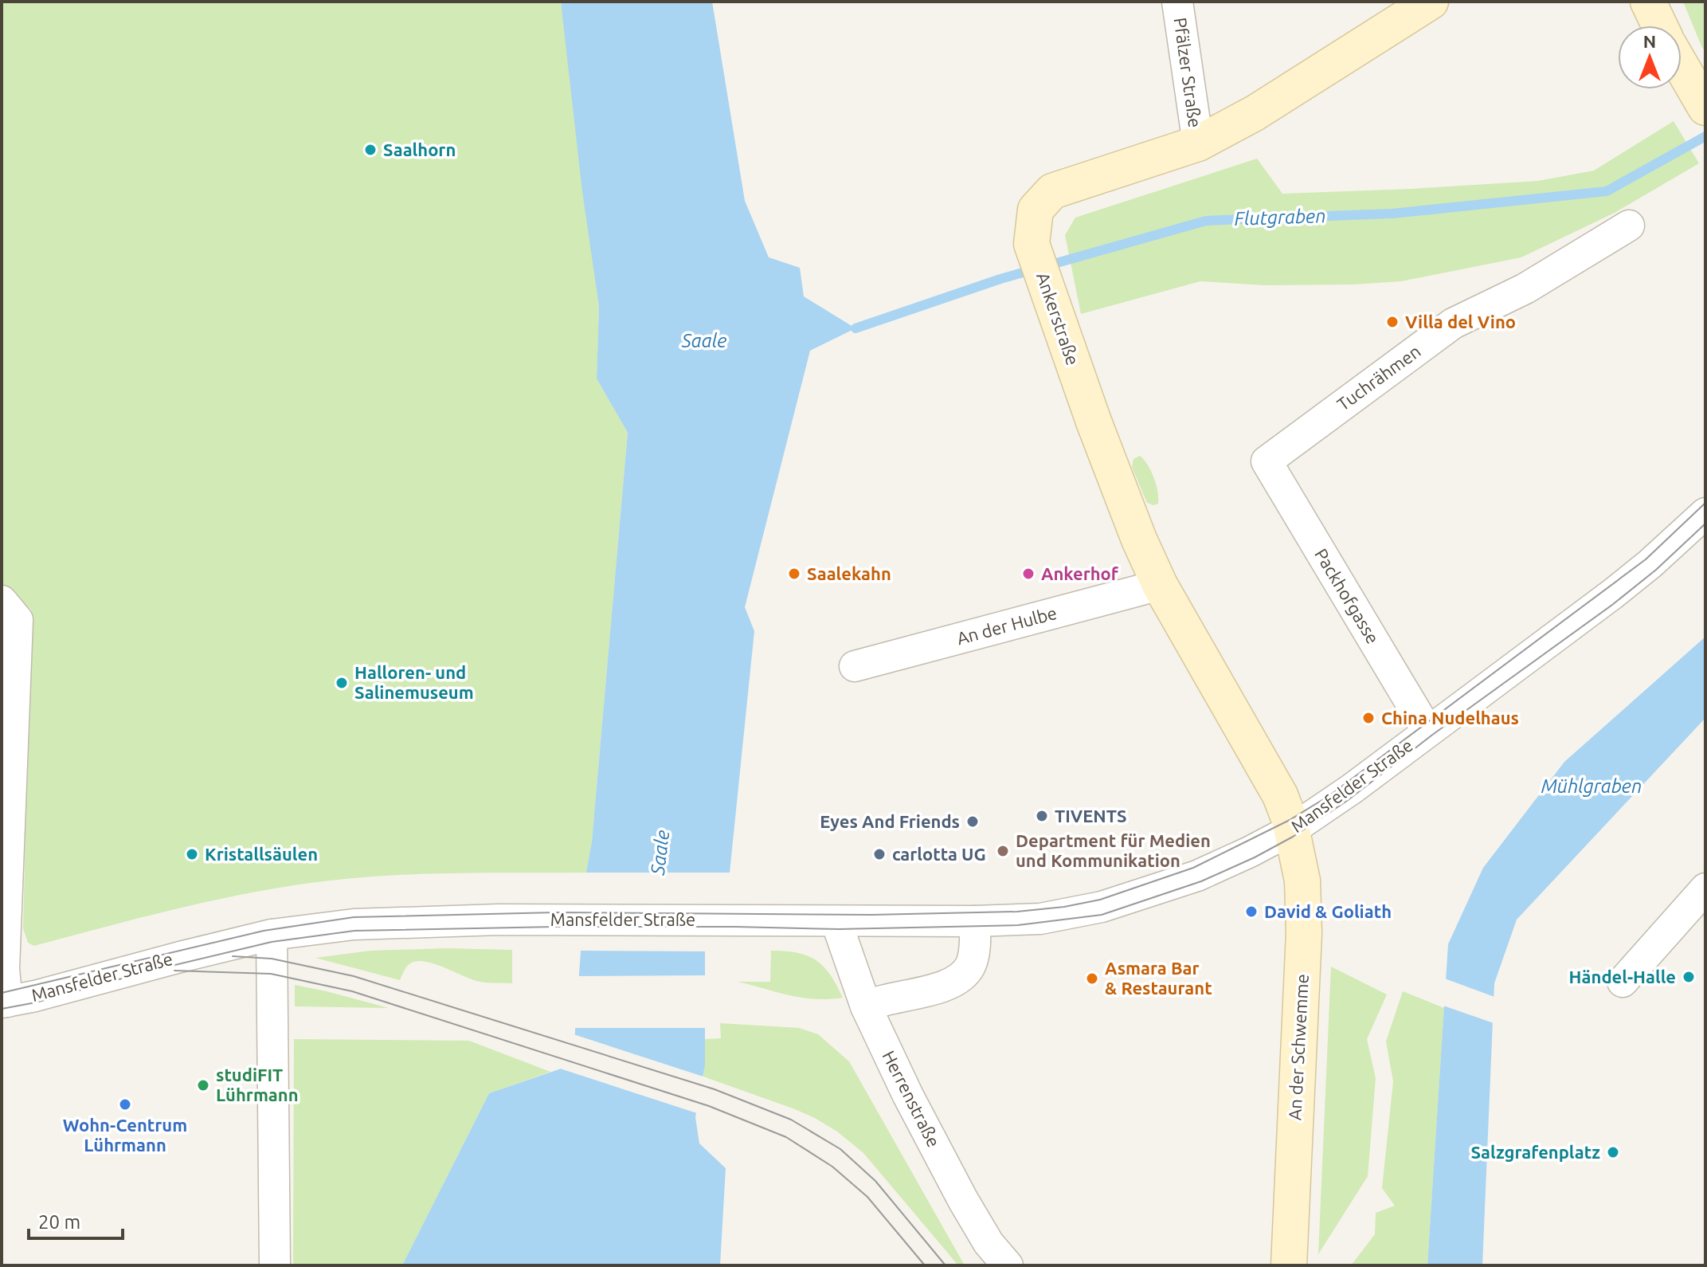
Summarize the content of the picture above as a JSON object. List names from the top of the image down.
{
  "streets": {
    "street": [
      "Pfälzer Straße",
      "Ankerstraße",
      "Tuchrähmen",
      "Packhofgasse",
      "An der Hulbe",
      "Mansfelder Straße",
      "An der Schwemme",
      "Herrenstraße"
    ]
  },
  "crossings": [
    ["Pfälzer Straße", "Ankerstraße"],
    ["Ankerstraße", "An der Hulbe"],
    ["Ankerstraße", "Mansfelder Straße"],
    ["Ankerstraße", "An der Schwemme"],
    ["Tuchrähmen", "Packhofgasse"],
    ["Packhofgasse", "Mansfelder Straße"],
    ["Mansfelder Straße", "An der Schwemme"],
    ["Mansfelder Straße", "Herrenstraße"]
  ],
  "water": ["Flutgraben", "Saale", "Mühlgraben"],
  "places": [
    "Saalhorn",
    "Villa del Vino",
    "Saalekahn",
    "Ankerhof",
    "Halloren- und Salinemuseum",
    "China Nudelhaus",
    "TIVENTS",
    "Eyes And Friends",
    "Department für Medien und Kommunikation",
    "Kristallsäulen",
    "carlotta UG",
    "David & Goliath",
    "Händel-Halle",
    "Asmara Bar & Restaurant",
    "studiFIT Lührmann",
    "Wohn-Centrum Lührmann",
    "Salzgrafenplatz"
  ],
  "scale_bar": "20 m",
  "north": "top"
}
